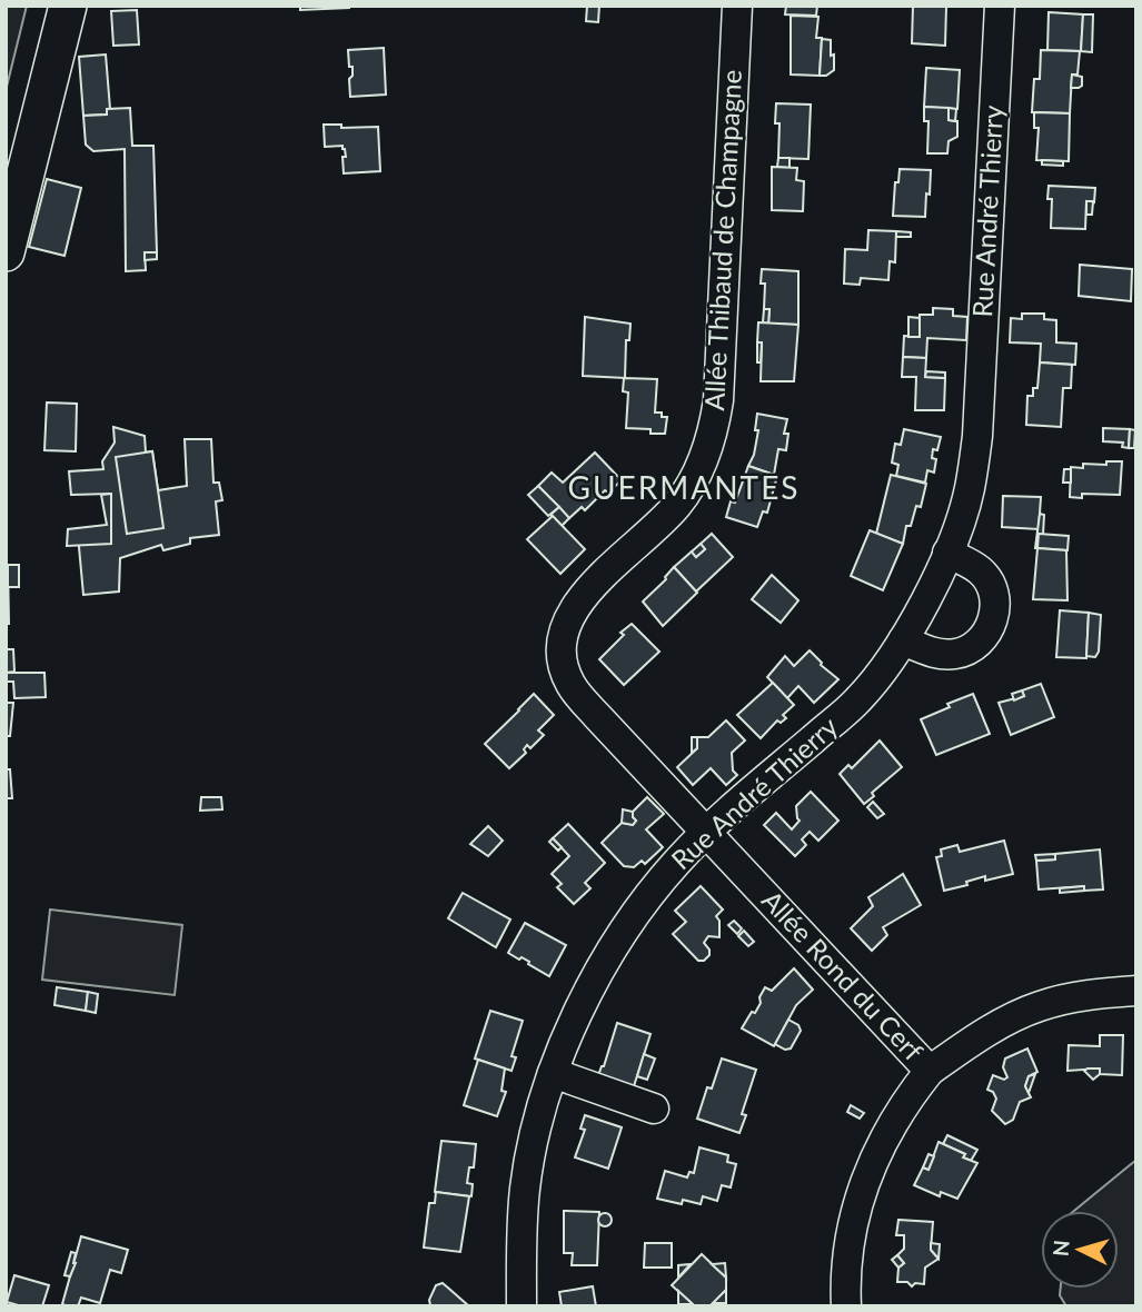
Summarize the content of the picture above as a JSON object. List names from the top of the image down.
{
  "streets": {
    "street": ["Rue André Thierry", "Allée Thibaud de Champagne", "Allée Rond du Cerf"]
  },
  "crossings": [
    ["Rue André Thierry", "Allée Thibaud de Champagne"],
    ["Rue André Thierry", "Allée Rond du Cerf"],
    ["Allée Thibaud de Champagne", "Allée Rond du Cerf"]
  ],
  "districts": ["GUERMANTES"],
  "north": "left"
}
